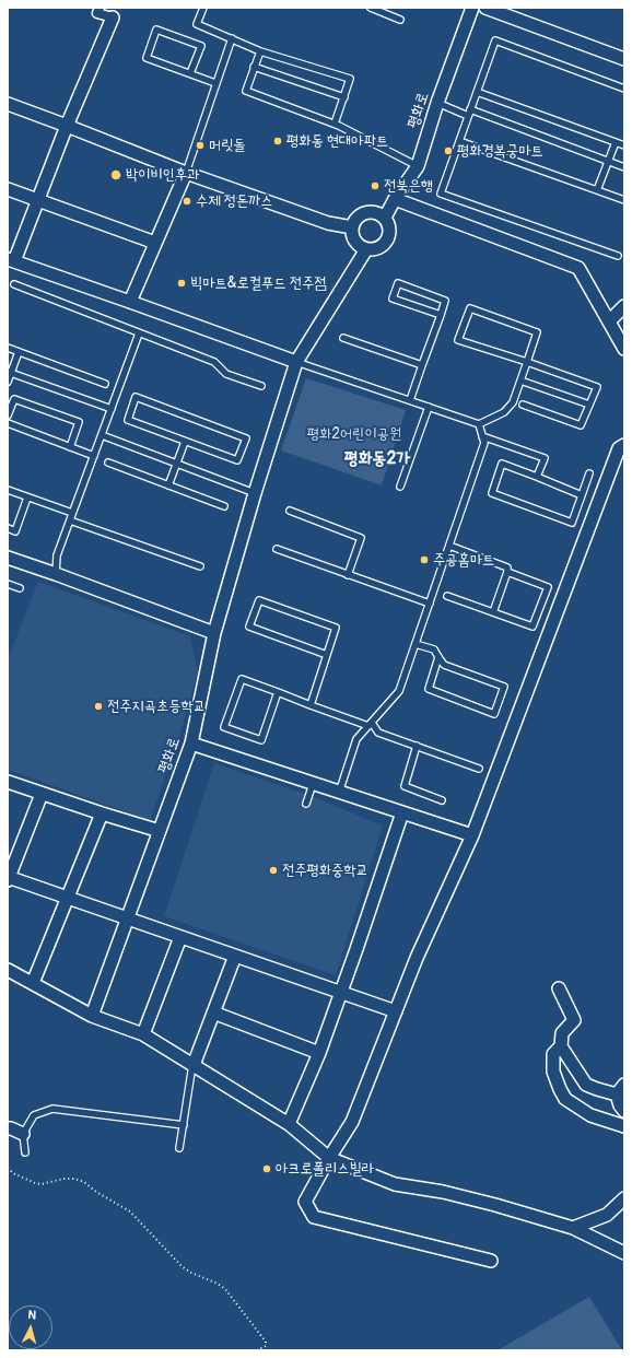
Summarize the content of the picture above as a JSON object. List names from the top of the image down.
{
  "streets": {
    "street": ["평화로"]
  },
  "districts": ["평화동2가"],
  "parks": ["평화2어린이공원"],
  "places": [
    "평화동 현대아파트",
    "머릿돌",
    "평화경복궁마트",
    "박이비인후과",
    "전북은행",
    "수제 정돈까스",
    "빅마트&로컬푸드 전주점",
    "주공홈마트",
    "전주지곡초등학교",
    "전주평화중학교",
    "아크로폴리스빌라"
  ],
  "north": "top"
}
